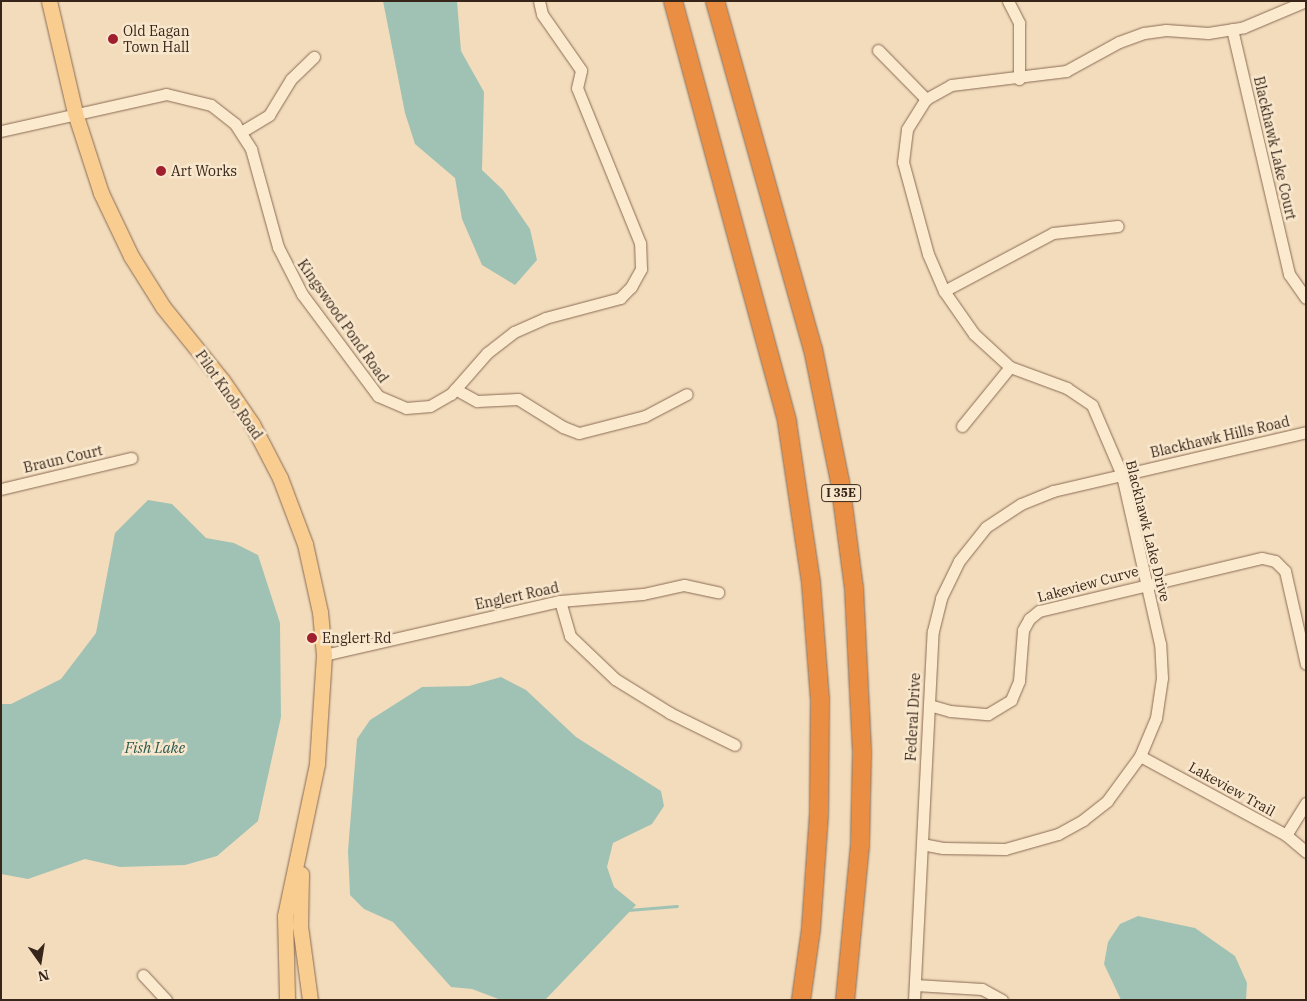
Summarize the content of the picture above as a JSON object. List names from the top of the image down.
{
  "streets": {
    "highway": ["I 35E"],
    "main road": ["Pilot Knob Road"],
    "street": [
      "Blackhawk Lake Court",
      "Kingswood Pond Road",
      "Blackhawk Hills Road",
      "Braun Court",
      "Blackhawk Lake Drive",
      "Lakeview Curve",
      "Englert Road",
      "Federal Drive",
      "Lakeview Trail"
    ]
  },
  "crossings": [
    ["Blackhawk Lake Court", "Blackhawk Lake Drive"],
    ["Kingswood Pond Road", "Pilot Knob Road"],
    ["Pilot Knob Road", "Englert Road"],
    ["Blackhawk Hills Road", "Blackhawk Lake Drive"],
    ["Blackhawk Hills Road", "Federal Drive"],
    ["Blackhawk Lake Drive", "Lakeview Curve"],
    ["Blackhawk Lake Drive", "Federal Drive"],
    ["Blackhawk Lake Drive", "Lakeview Trail"],
    ["Lakeview Curve", "Federal Drive"]
  ],
  "water": ["Fish Lake"],
  "places": ["Old Eagan Town Hall", "Art Works", "Englert Rd"],
  "north": "bottom"
}
